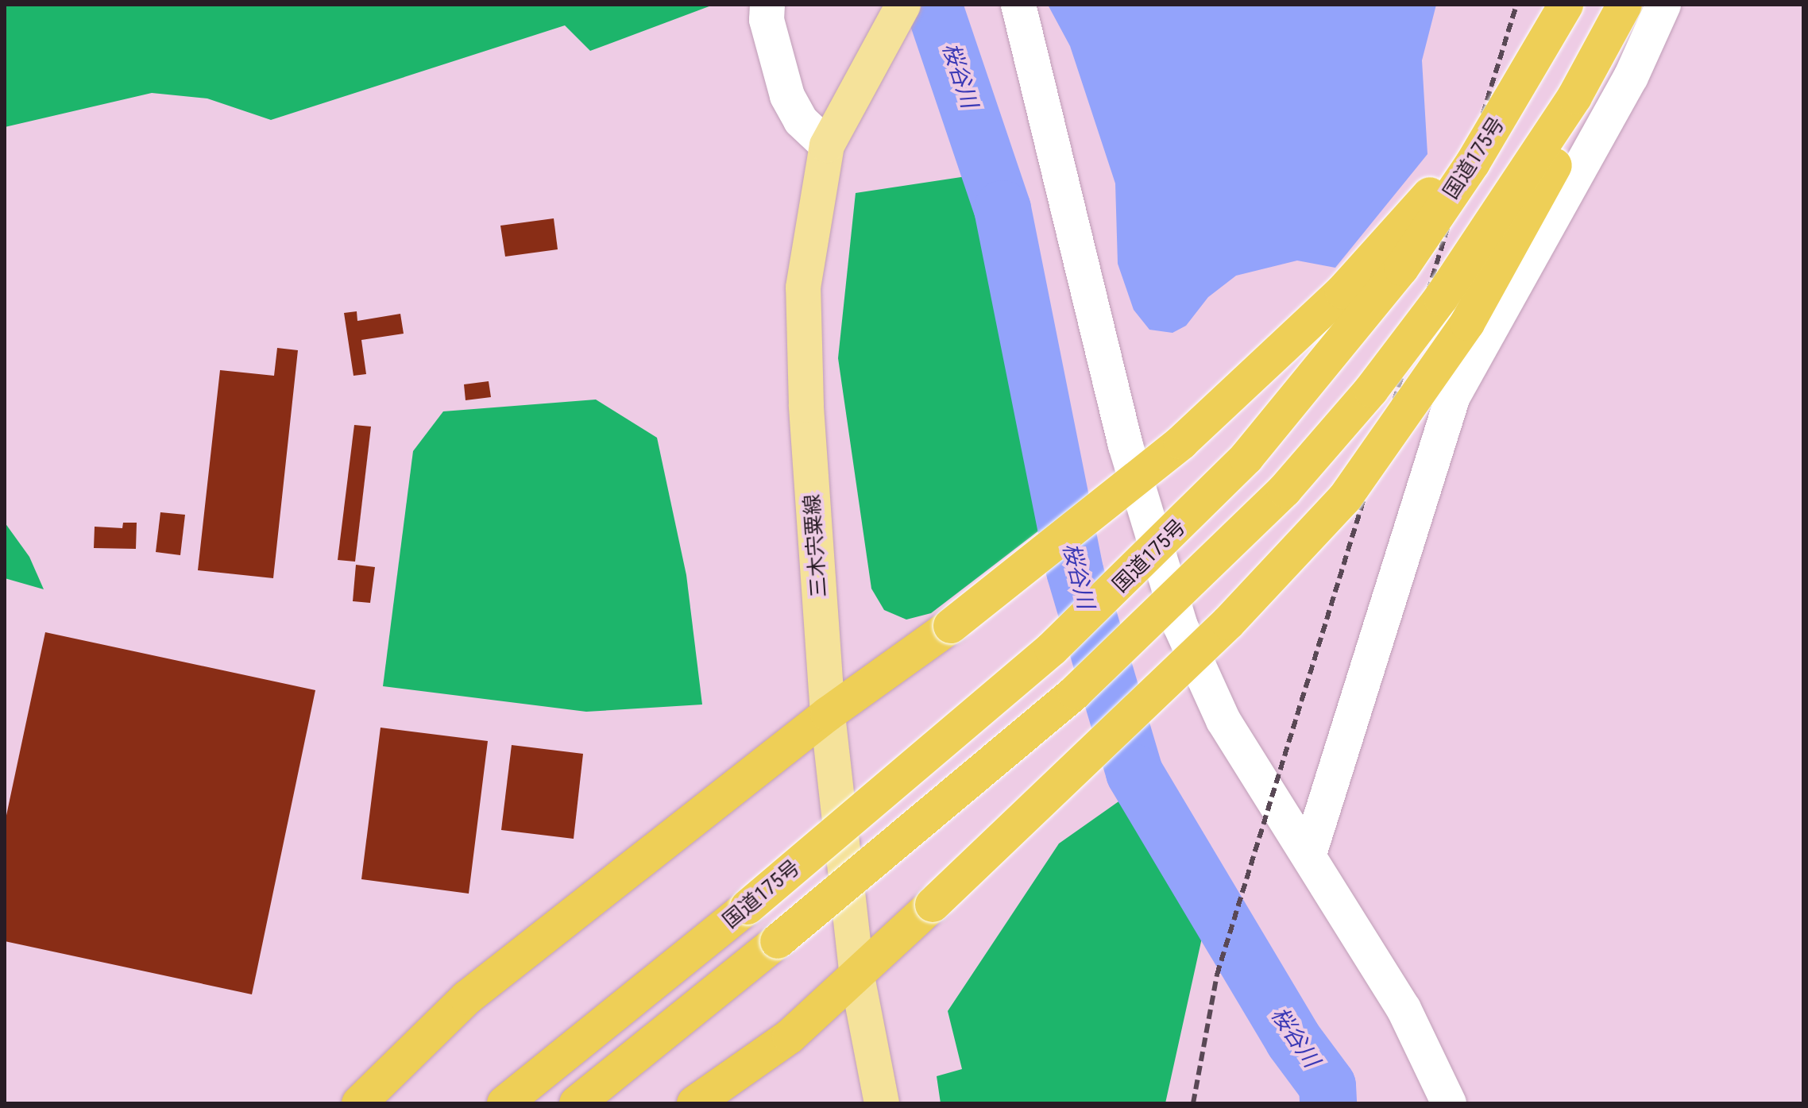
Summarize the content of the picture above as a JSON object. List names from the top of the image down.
{
  "streets": {
    "highway": ["国道175号"],
    "main road": ["三木宍粟線"]
  },
  "water": ["桜谷川"]
}
